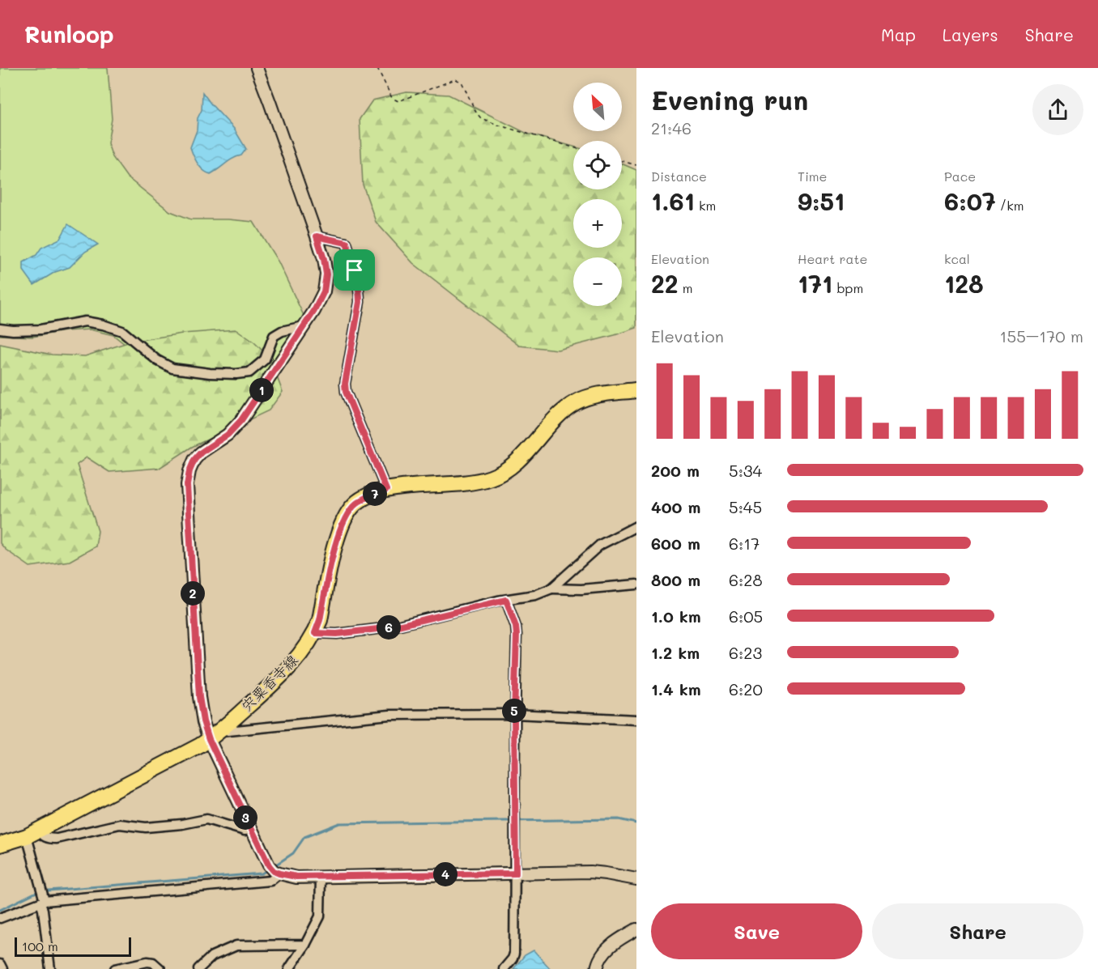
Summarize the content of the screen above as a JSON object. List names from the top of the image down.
{
  "streets": {
    "main road": ["宍粟香寺線"]
  },
  "scale_bar": "100 m",
  "north": "top left",
  "page": {
    "header": "Runloop",
    "nav": ["Map", "Layers", "Share"],
    "heading": ["Evening run", "21:46"],
    "map_buttons": ["+", "−"],
    "stats": [
      ["Distance", "1.61 km"],
      ["Time", "9:51"],
      ["Pace", "6:07 /km"],
      ["Elevation", "22 m"],
      ["Heart rate", "171 bpm"],
      ["kcal", "128"]
    ],
    "chart": ["Elevation", "155–170 m"],
    "pins": [
      "1",
      "7",
      "2",
      "6",
      "5",
      "3",
      "4"
    ],
    "list": [
      {
        "name": "200 m",
        "note": "5:34"
      },
      {
        "name": "400 m",
        "note": "5:45"
      },
      {
        "name": "600 m",
        "note": "6:17"
      },
      {
        "name": "800 m",
        "note": "6:28"
      },
      {
        "name": "1.0 km",
        "note": "6:05"
      },
      {
        "name": "1.2 km",
        "note": "6:23"
      },
      {
        "name": "1.4 km",
        "note": "6:20"
      }
    ],
    "buttons": ["Save", "Share"],
    "scale": "100 m"
  }
}
